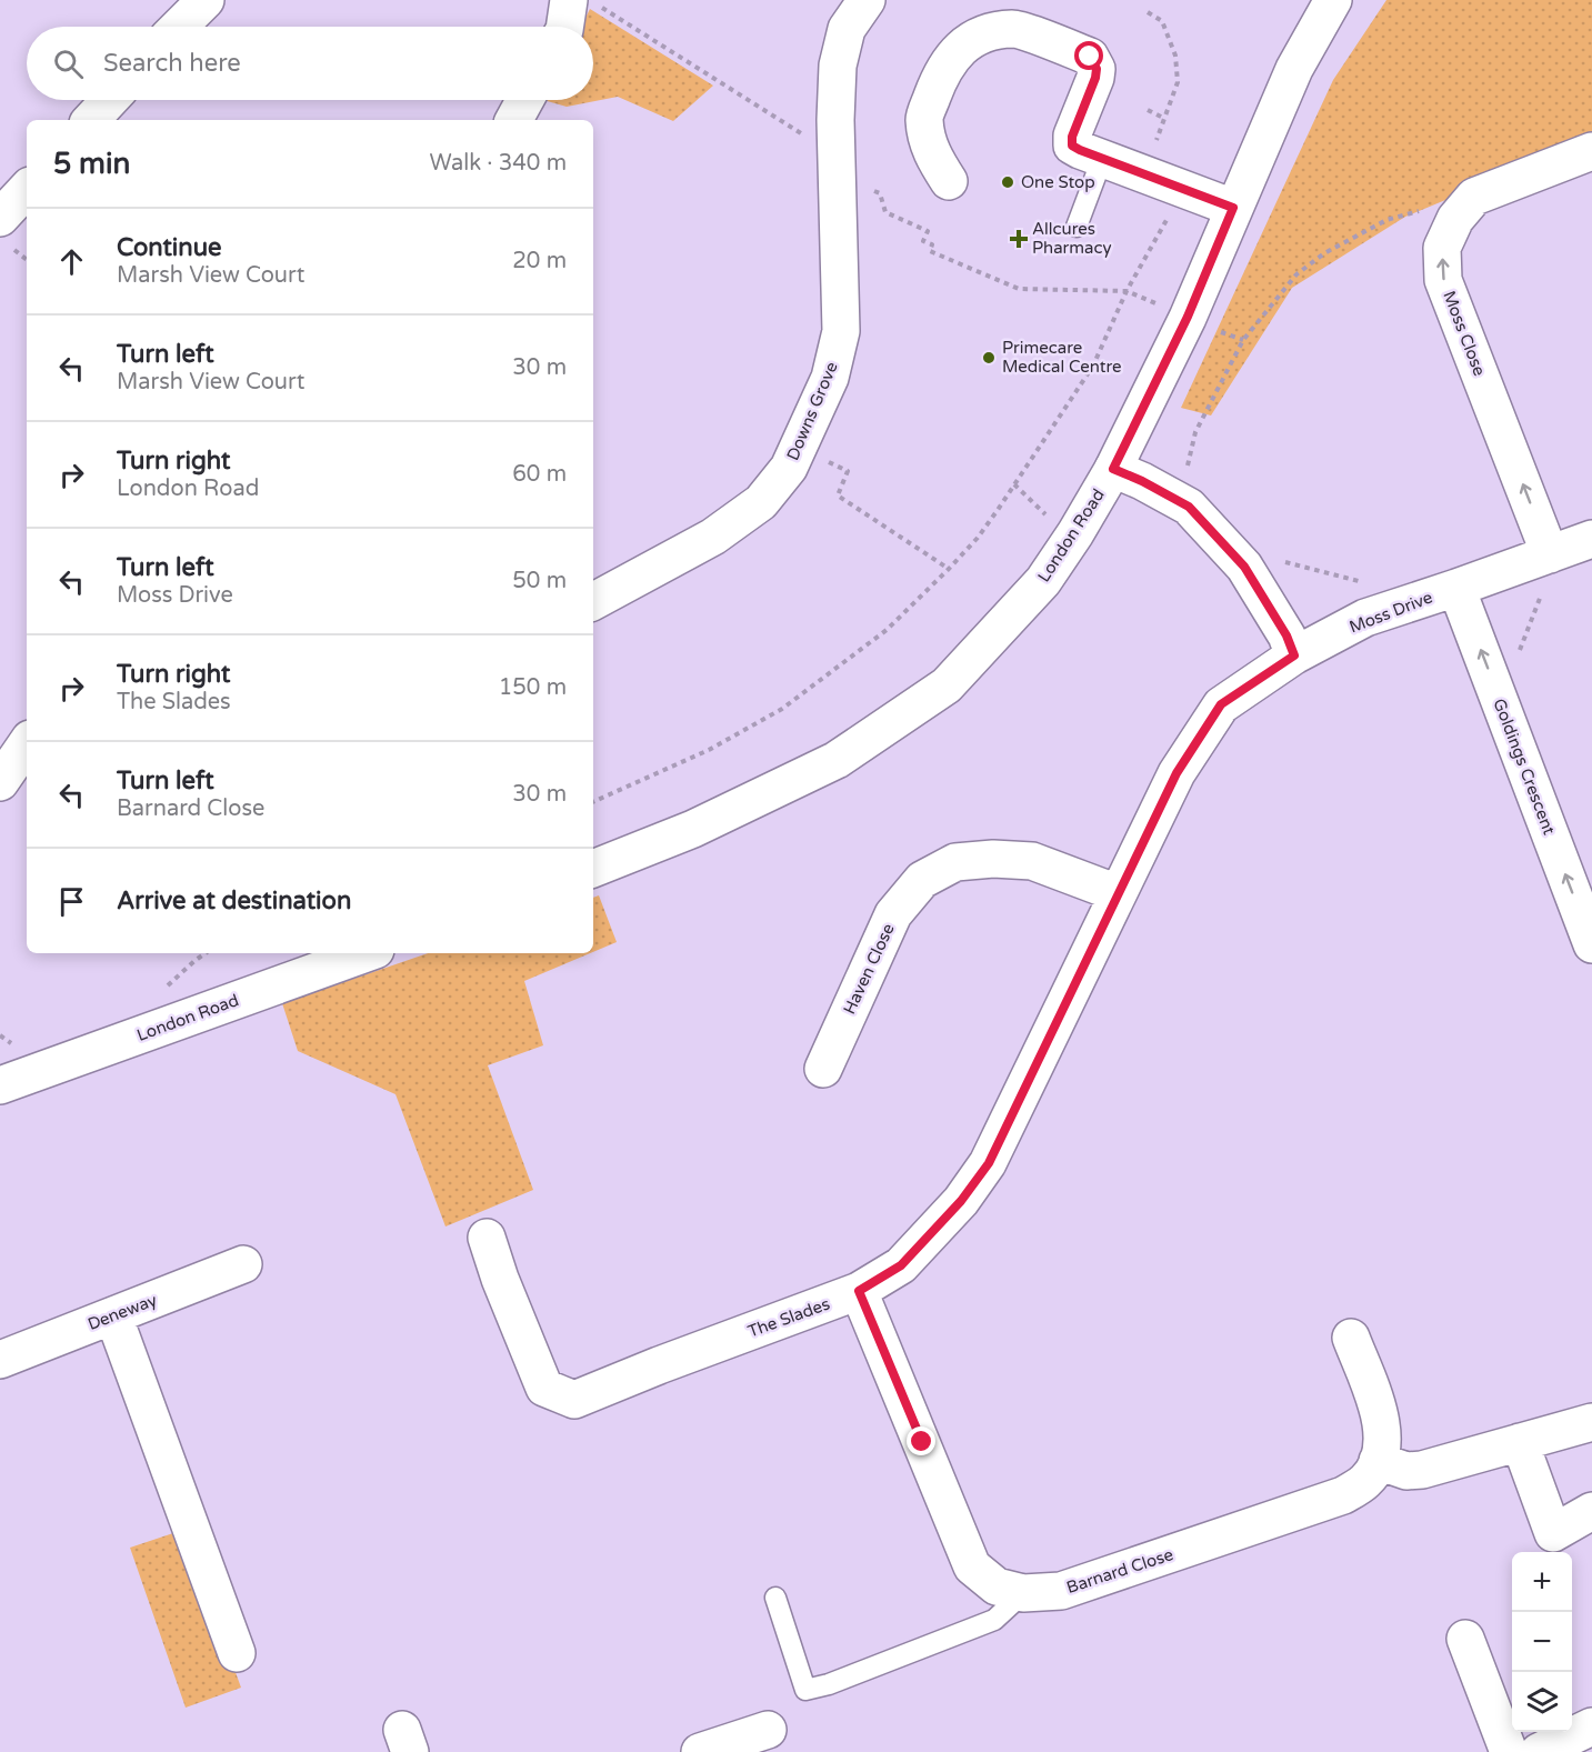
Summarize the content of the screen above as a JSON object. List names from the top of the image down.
{
  "streets": {
    "street": [
      "Moss Close",
      "Downs Grove",
      "London Road",
      "Moss Drive",
      "Goldings Crescent",
      "Haven Close",
      "Deneway",
      "The Slades",
      "Barnard Close"
    ]
  },
  "crossings": [
    ["Moss Close", "Moss Drive"],
    ["Moss Drive", "Goldings Crescent"],
    ["Moss Drive", "The Slades"],
    ["Haven Close", "The Slades"],
    ["The Slades", "Barnard Close"]
  ],
  "one_way": ["Moss Close", "Goldings Crescent"],
  "places": {
    "other": ["One Stop", "Primecare Medical Centre"],
    "health": ["Allcures Pharmacy"]
  },
  "page": {
    "search": "Search here",
    "heading": ["5 min", "Walk · 340 m"],
    "list": [
      ["Continue", "Marsh View Court", "20 m"],
      ["Turn left", "Marsh View Court", "30 m"],
      ["Turn right", "London Road", "60 m"],
      ["Turn left", "Moss Drive", "50 m"],
      ["Turn right", "The Slades", "150 m"],
      ["Turn left", "Barnard Close", "30 m"],
      "Arrive at destination"
    ],
    "map_buttons": ["+", "−"]
  }
}
